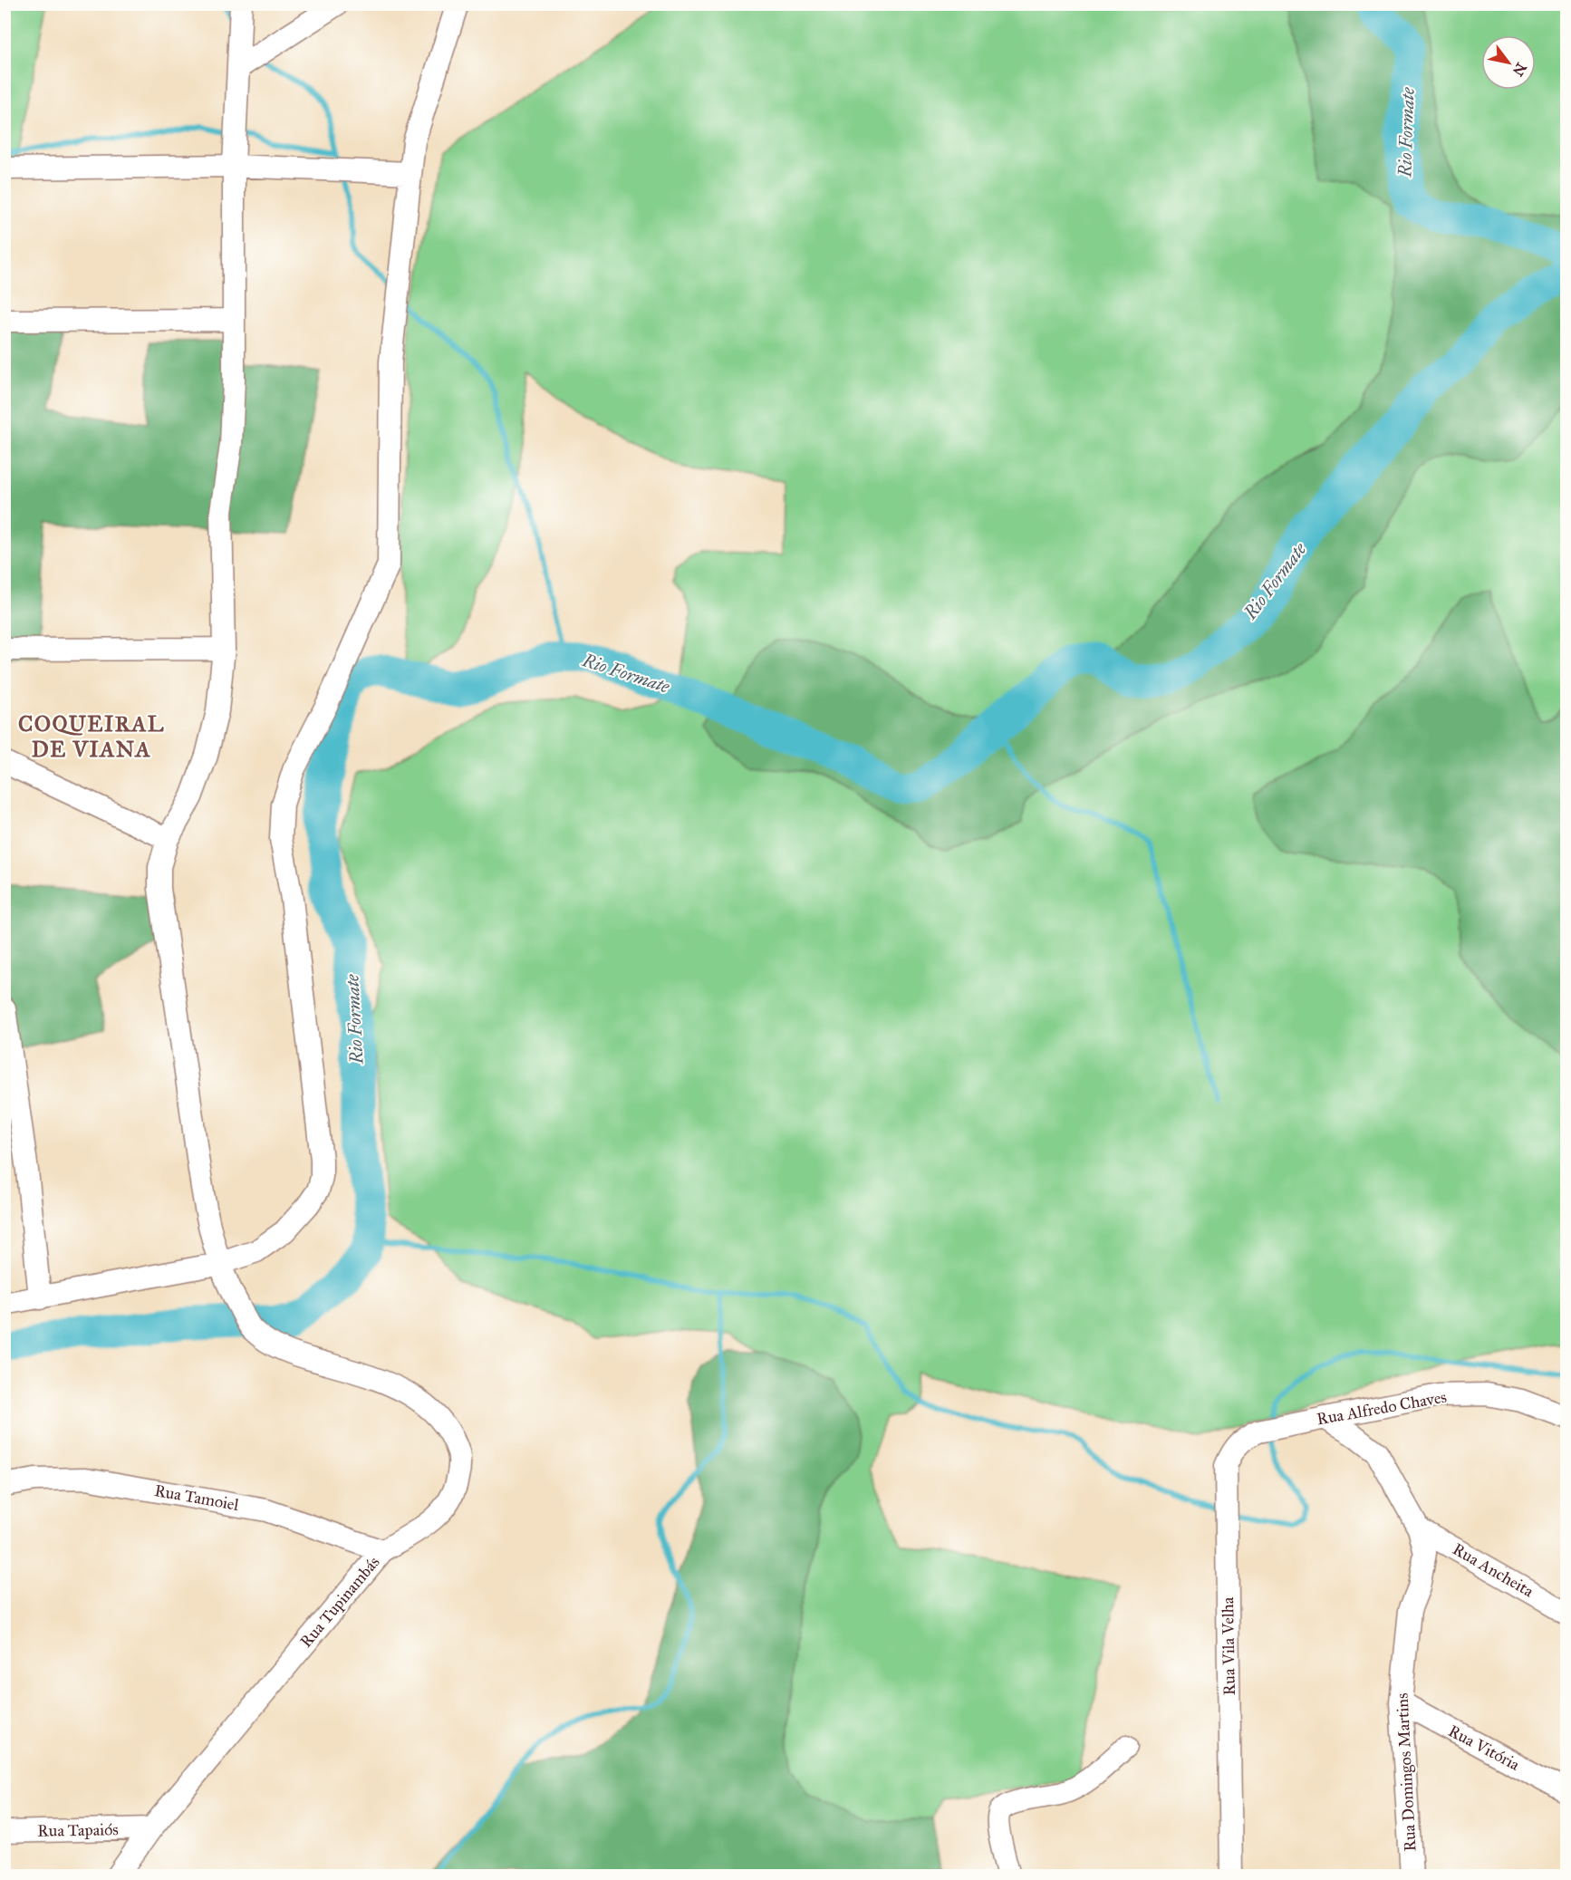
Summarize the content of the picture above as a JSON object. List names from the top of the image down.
{
  "streets": {
    "street": [
      "Rua Alfredo Chaves",
      "Rua Tamoiel",
      "Rua Ancheita",
      "Rua Tupinambás",
      "Rua Vila Velha",
      "Rua Vitória",
      "Rua Domingos Martins",
      "Rua Tapaiós"
    ]
  },
  "crossings": [
    ["Rua Alfredo Chaves", "Rua Vila Velha"],
    ["Rua Alfredo Chaves", "Rua Domingos Martins"],
    ["Rua Tamoiel", "Rua Tupinambás"],
    ["Rua Ancheita", "Rua Domingos Martins"],
    ["Rua Tupinambás", "Rua Tapaiós"],
    ["Rua Vitória", "Rua Domingos Martins"]
  ],
  "districts": ["COQUEIRAL DE VIANA"],
  "water": ["Rio Formate"],
  "north": "bottom right"
}
